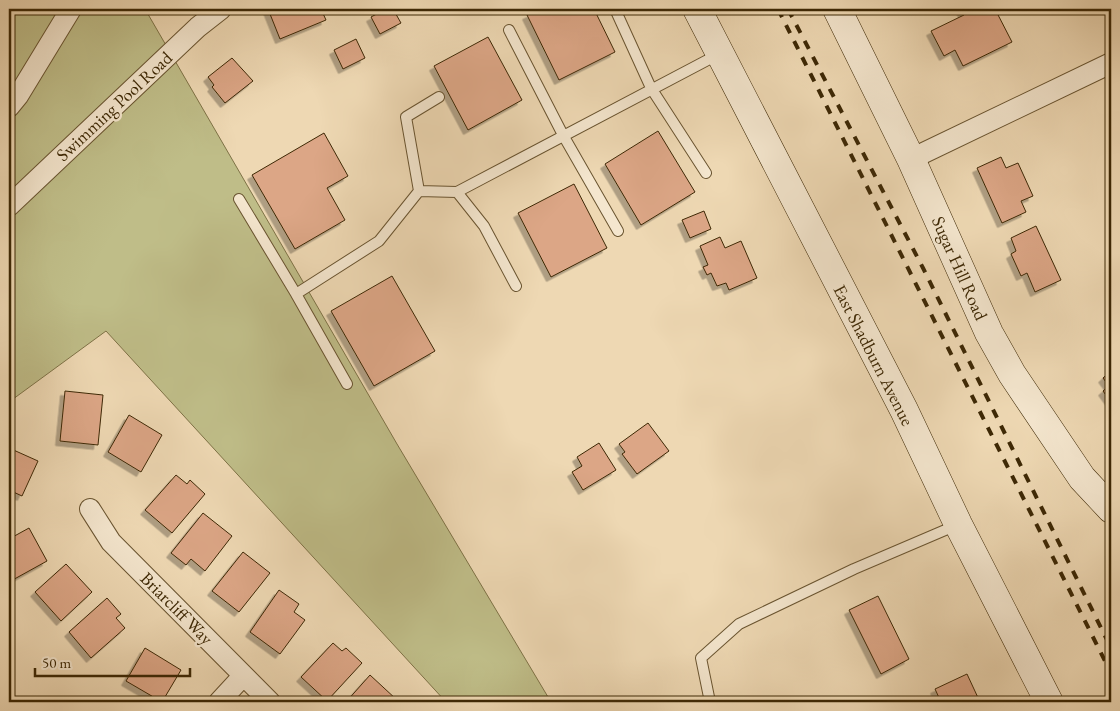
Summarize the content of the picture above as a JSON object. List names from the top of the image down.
{
  "streets": {
    "street": [
      "Swimming Pool Road",
      "Sugar Hill Road",
      "East Shadburn Avenue",
      "Briarcliff Way"
    ]
  },
  "scale_bar": "50 m"
}
